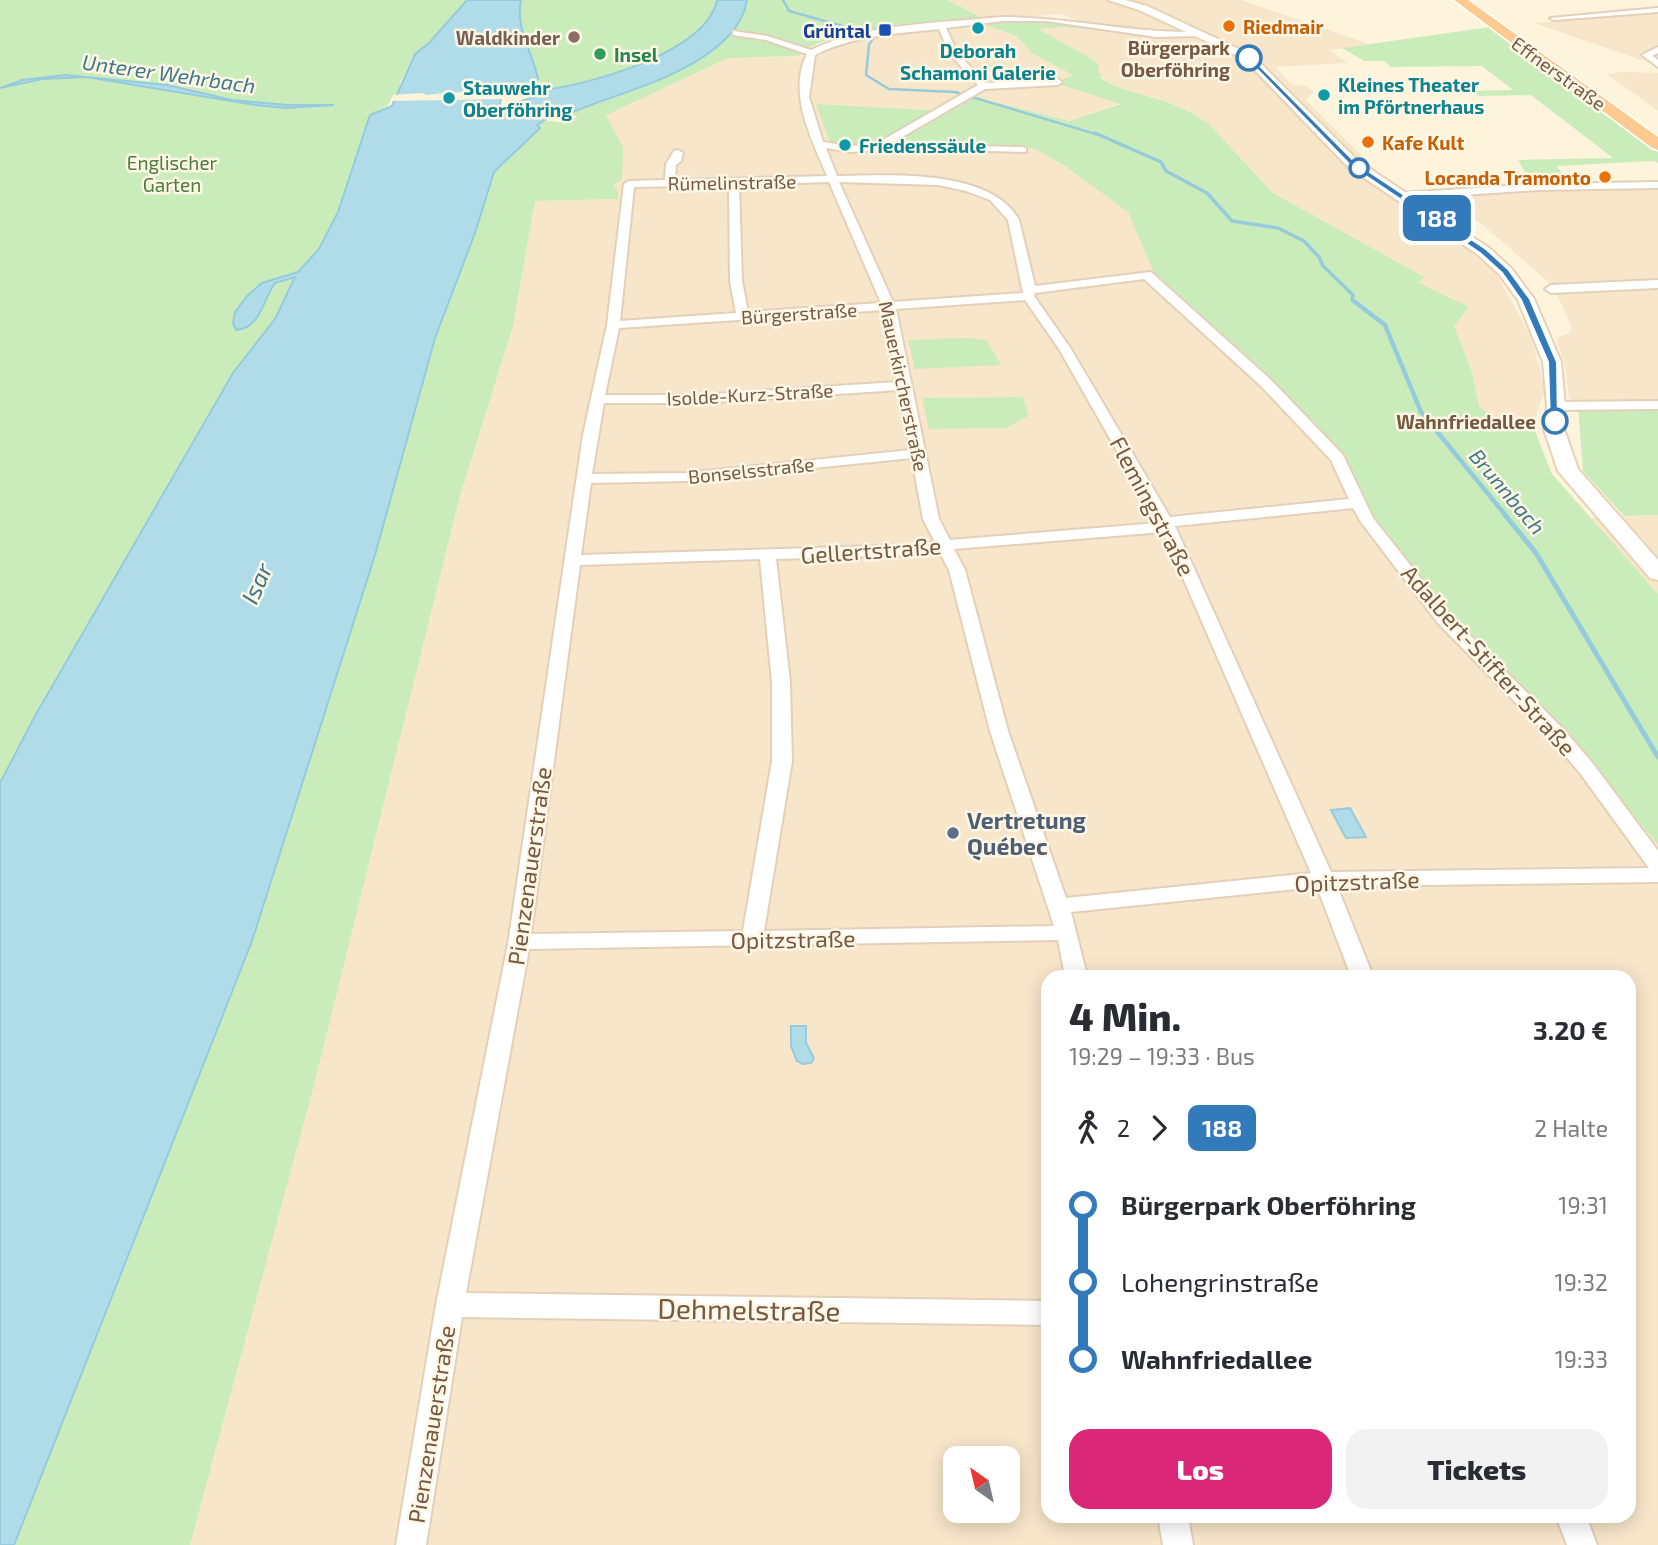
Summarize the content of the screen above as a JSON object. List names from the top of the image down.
{
  "streets": {
    "highway": ["Effnerstraße"],
    "street": [
      "Rümelinstraße",
      "Bürgerstraße",
      "Mauerkircherstraße",
      "Isolde-Kurz-Straße",
      "Bonselsstraße",
      "Flemingstraße",
      "Gellertstraße",
      "Adalbert-Stifter-Straße",
      "Pienzenauerstraße",
      "Opitzstraße",
      "Dehmelstraße"
    ]
  },
  "crossings": [
    ["Rümelinstraße", "Mauerkircherstraße"],
    ["Rümelinstraße", "Flemingstraße"],
    ["Rümelinstraße", "Pienzenauerstraße"],
    ["Bürgerstraße", "Mauerkircherstraße"],
    ["Bürgerstraße", "Flemingstraße"],
    ["Bürgerstraße", "Adalbert-Stifter-Straße"],
    ["Bürgerstraße", "Pienzenauerstraße"],
    ["Mauerkircherstraße", "Isolde-Kurz-Straße"],
    ["Mauerkircherstraße", "Bonselsstraße"],
    ["Mauerkircherstraße", "Flemingstraße"],
    ["Mauerkircherstraße", "Gellertstraße"],
    ["Mauerkircherstraße", "Opitzstraße"],
    ["Isolde-Kurz-Straße", "Pienzenauerstraße"],
    ["Bonselsstraße", "Pienzenauerstraße"],
    ["Flemingstraße", "Gellertstraße"],
    ["Flemingstraße", "Opitzstraße"],
    ["Gellertstraße", "Adalbert-Stifter-Straße"],
    ["Gellertstraße", "Pienzenauerstraße"],
    ["Pienzenauerstraße", "Opitzstraße"],
    ["Pienzenauerstraße", "Dehmelstraße"]
  ],
  "water": ["Unterer Wehrbach", "Brunnbach", "Isar"],
  "parks": ["Englischer Garten"],
  "places": {
    "other": [
      "Riedmair",
      "Deborah Schamoni Galerie",
      "Waldkinder",
      "Insel",
      "Bürgerpark Oberföhring",
      "Kleines Theater im Pförtnerhaus",
      "Stauwehr Oberföhring",
      "Kafe Kult",
      "Friedenssäule",
      "Locanda Tramonto",
      "Wahnfriedallee",
      "Vertretung Québec"
    ],
    "transit": ["Grüntal"]
  },
  "lines": ["bus line 188"],
  "north": "top left",
  "page": {
    "on_map": "188",
    "heading": ["4 Min.", "19:29 – 19:33 · Bus", "3.20 €"],
    "legs": ["2", "188", "2 Halte"],
    "list": [
      {
        "name": "Bürgerpark Oberföhring",
        "value": "19:31"
      },
      {
        "name": "Lohengrinstraße",
        "value": "19:32"
      },
      {
        "name": "Wahnfriedallee",
        "value": "19:33"
      }
    ],
    "buttons": ["Los", "Tickets"]
  }
}
